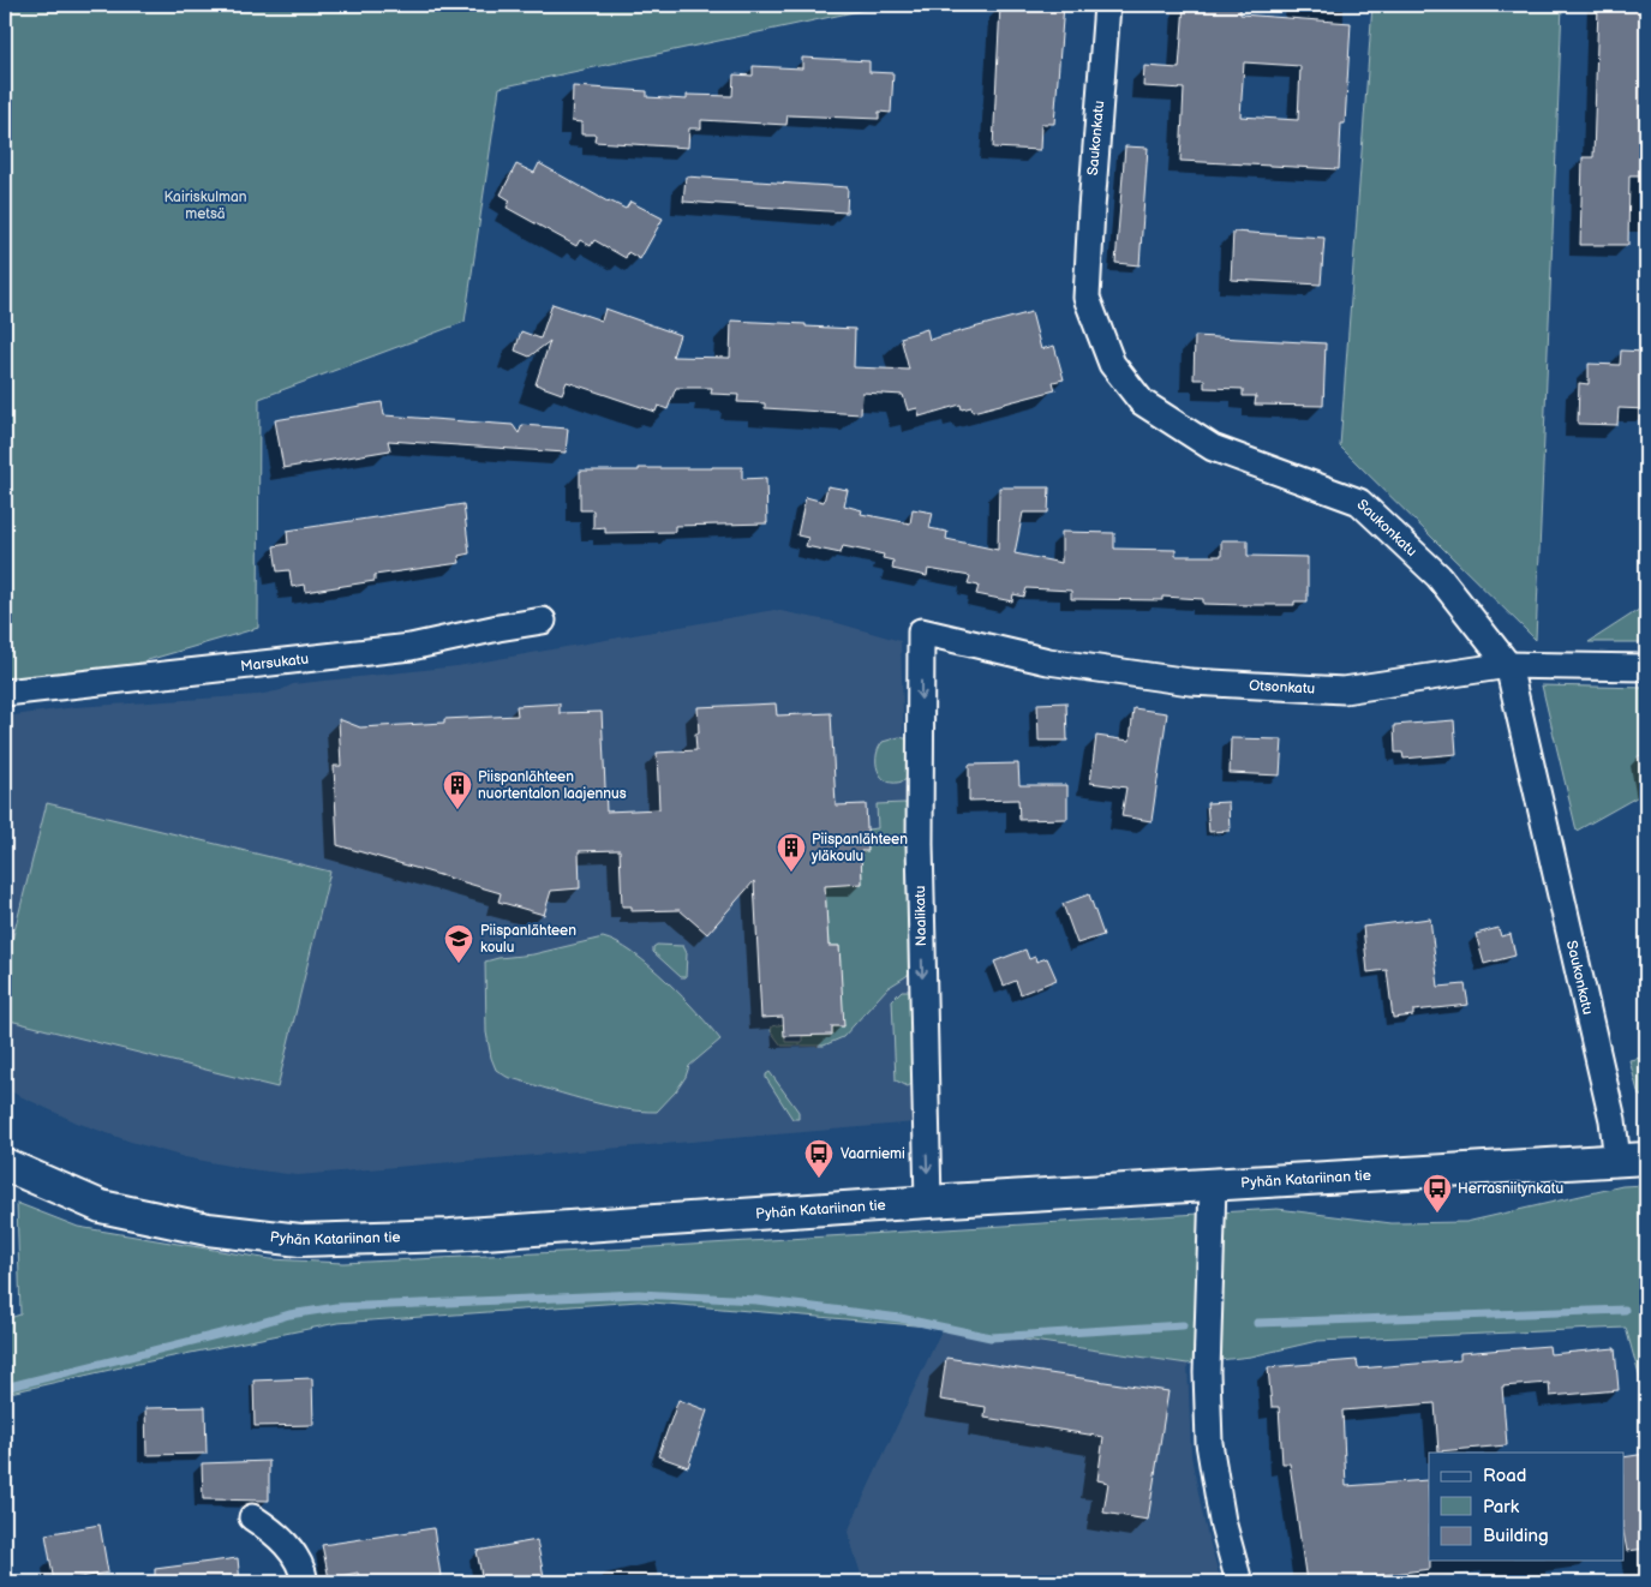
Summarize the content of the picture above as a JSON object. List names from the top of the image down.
{
  "streets": {
    "street": [
      "Saukonkatu",
      "Marsukatu",
      "Otsonkatu",
      "Naalikatu",
      "Pyhän Katariinan tie"
    ]
  },
  "crossings": [
    ["Saukonkatu", "Otsonkatu"],
    ["Saukonkatu", "Pyhän Katariinan tie"],
    ["Otsonkatu", "Naalikatu"],
    ["Naalikatu", "Pyhän Katariinan tie"]
  ],
  "one_way": ["Naalikatu"],
  "parks": ["Kairiskulman metsä"],
  "places": {
    "building": ["Piispanlähteen nuortentalon laajennus", "Piispanlähteen yläkoulu"],
    "school or university": ["Piispanlähteen koulu"],
    "bus stop": ["Vaarniemi", "Herrasniitynkatu"]
  },
  "legend": ["Road", "Park", "Building"]
}
